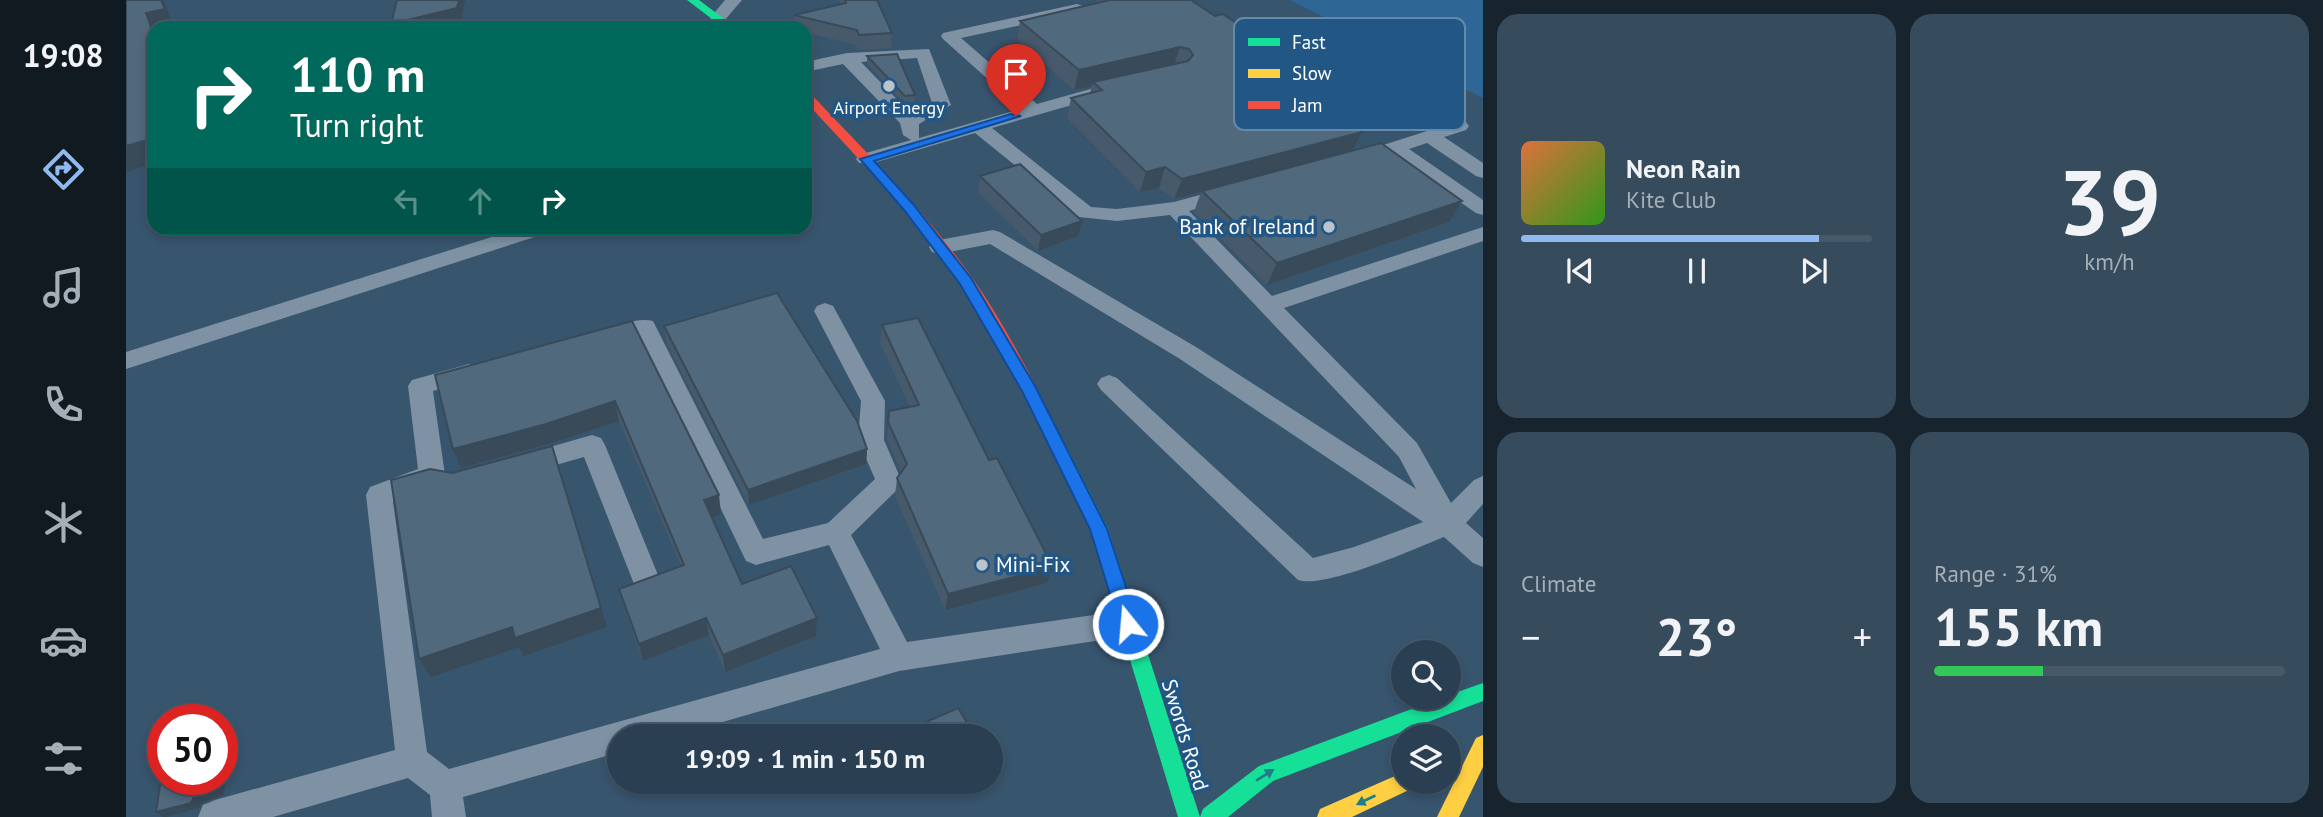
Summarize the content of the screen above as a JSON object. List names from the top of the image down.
{
  "streets": {
    "main road": ["Swords Road"]
  },
  "places": ["Airport Energy", "Bank of Ireland", "Mini-Fix"],
  "legend": ["Fast", "Slow", "Jam"],
  "page": {
    "tabs": "19:08",
    "tile": [
      ["39", "km/h"],
      "Climate",
      ["Range · 31%", "155 km"]
    ],
    "turn": ["110 m", "Turn right"],
    "song": ["Neon Rain", "Kite Club"],
    "heat": ["−", "23°", "+"],
    "limit": "50",
    "trip": "19:09 · 1 min · 150 m"
  }
}
